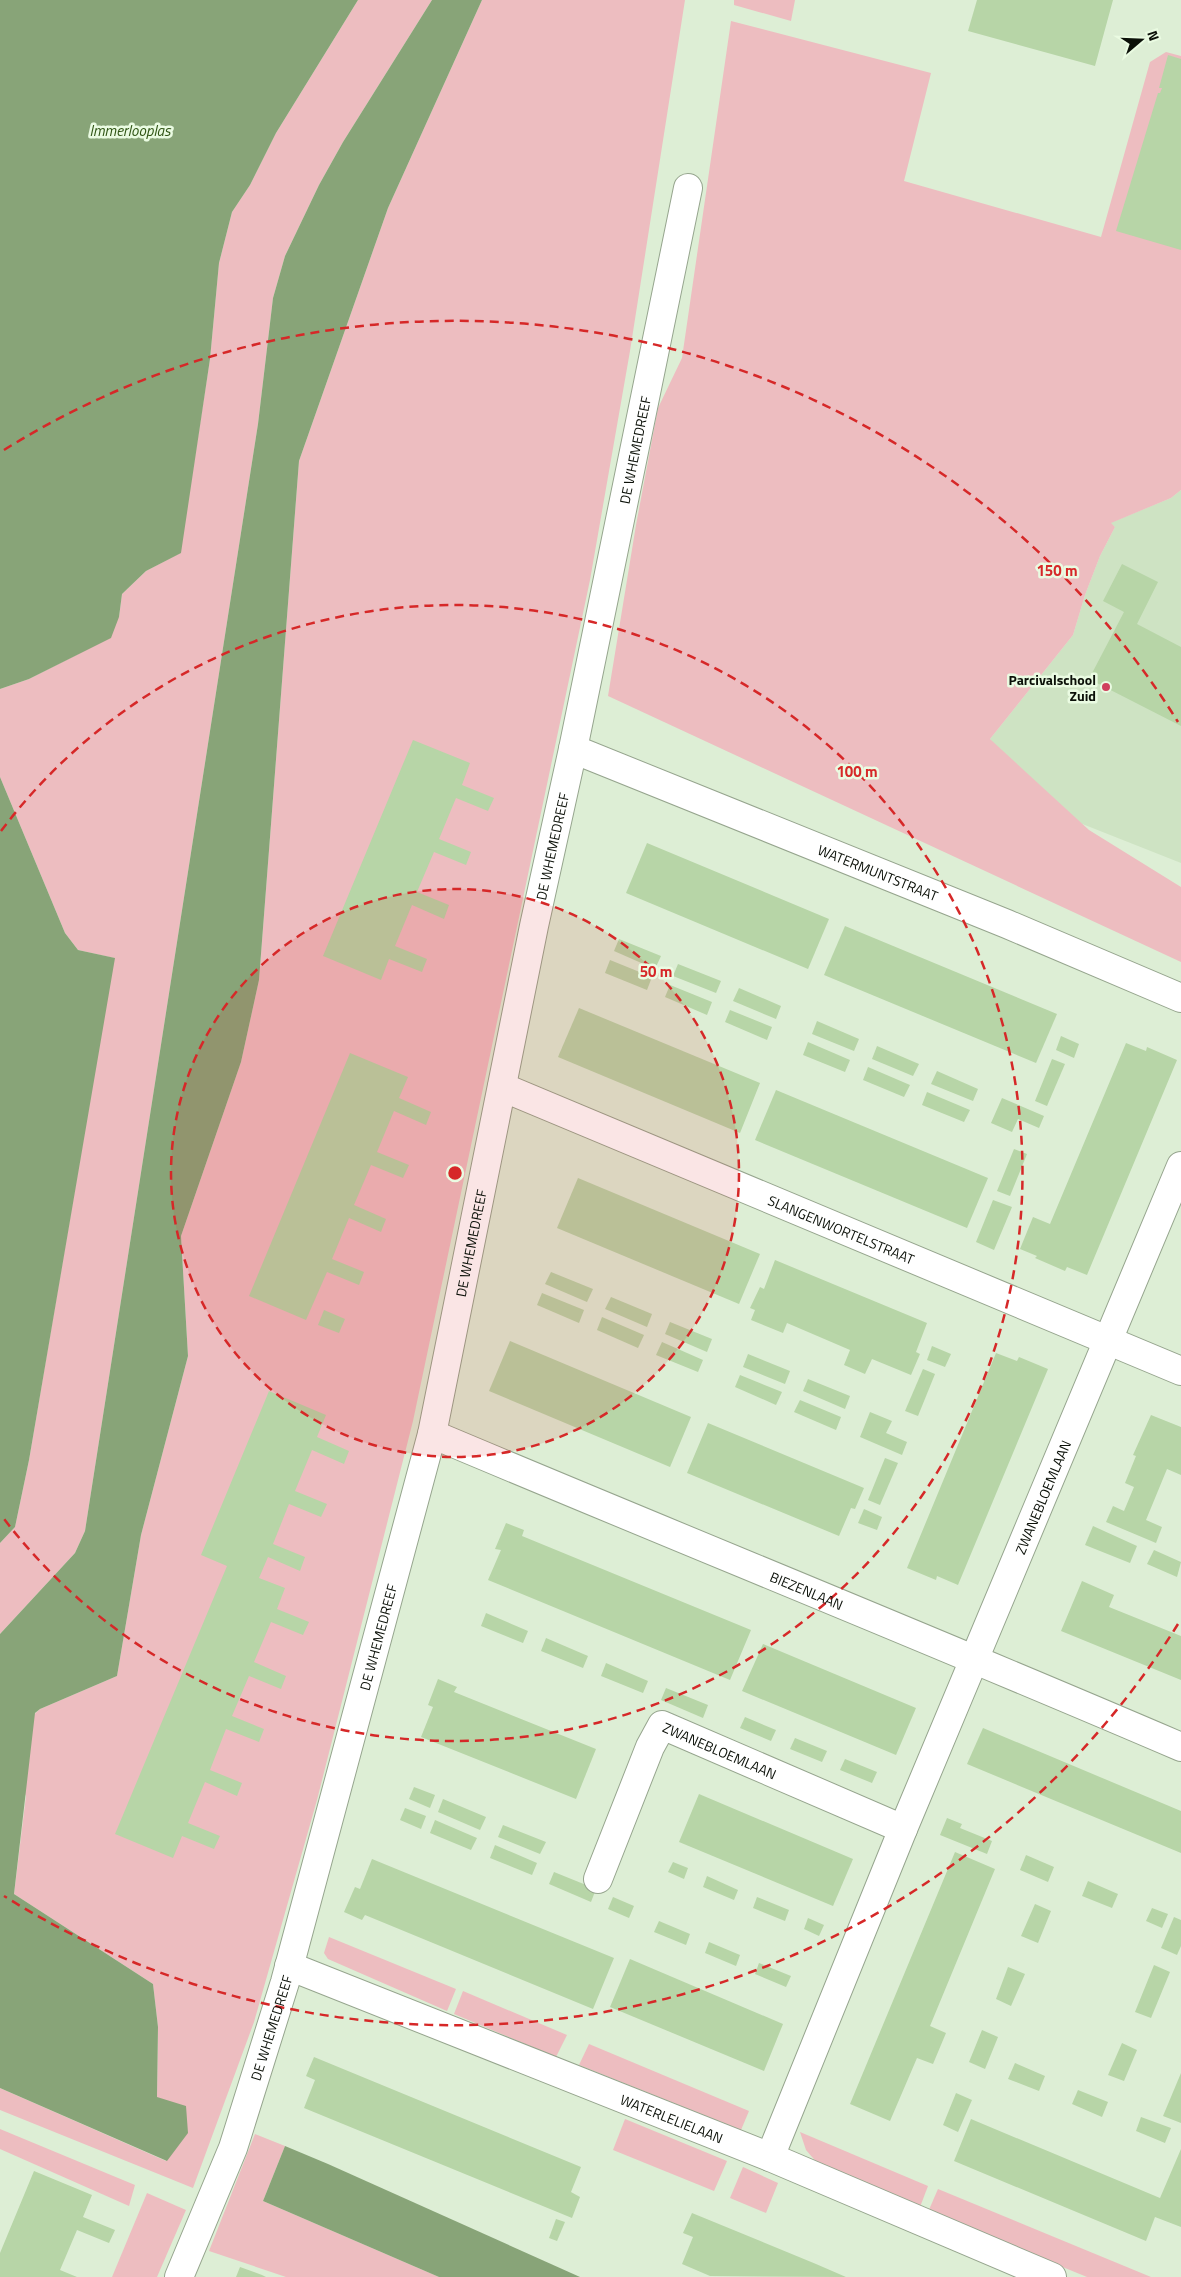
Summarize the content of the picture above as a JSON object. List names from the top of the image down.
{
  "streets": {
    "street": [
      "DE WHEMEDREEF",
      "WATERMUNTSTRAAT",
      "SLANGENWORTELSTRAAT",
      "ZWANEBLOEMLAAN",
      "BIEZENLAAN",
      "WATERLELIELAAN"
    ]
  },
  "crossings": [
    ["DE WHEMEDREEF", "WATERMUNTSTRAAT"],
    ["DE WHEMEDREEF", "SLANGENWORTELSTRAAT"],
    ["DE WHEMEDREEF", "BIEZENLAAN"],
    ["DE WHEMEDREEF", "WATERLELIELAAN"],
    ["SLANGENWORTELSTRAAT", "ZWANEBLOEMLAAN"],
    ["ZWANEBLOEMLAAN", "BIEZENLAAN"],
    ["ZWANEBLOEMLAAN", "WATERLELIELAAN"]
  ],
  "water": ["Immerlooplas"],
  "places": ["Parcivalschool Zuid"],
  "north": "right",
  "rings": ["150 m", "100 m", "50 m"]
}
